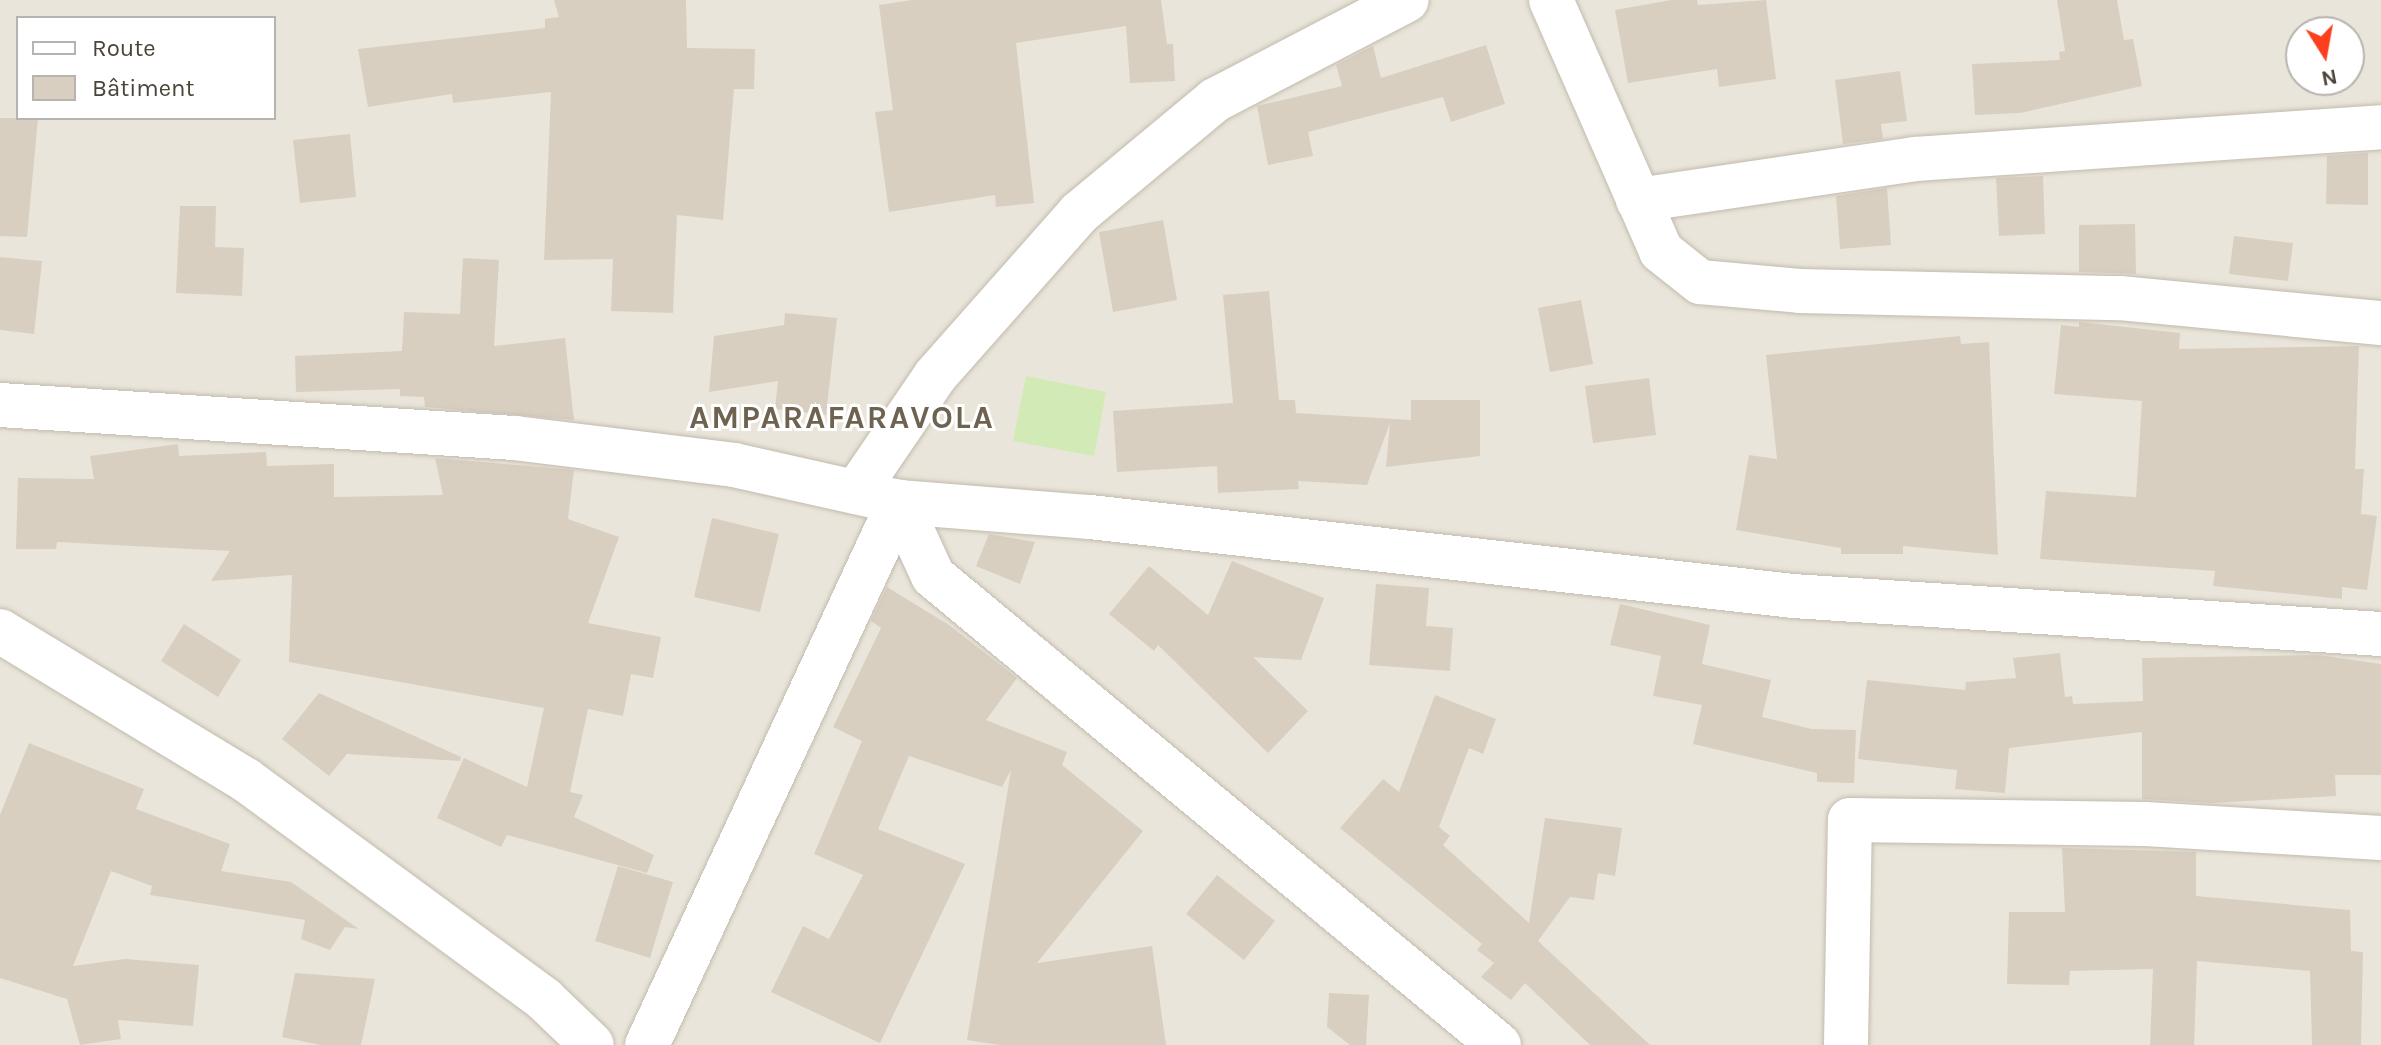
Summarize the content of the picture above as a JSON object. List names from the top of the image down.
{
  "districts": ["AMPARAFARAVOLA"],
  "legend": ["Route", "Bâtiment"],
  "north": "bottom"
}
